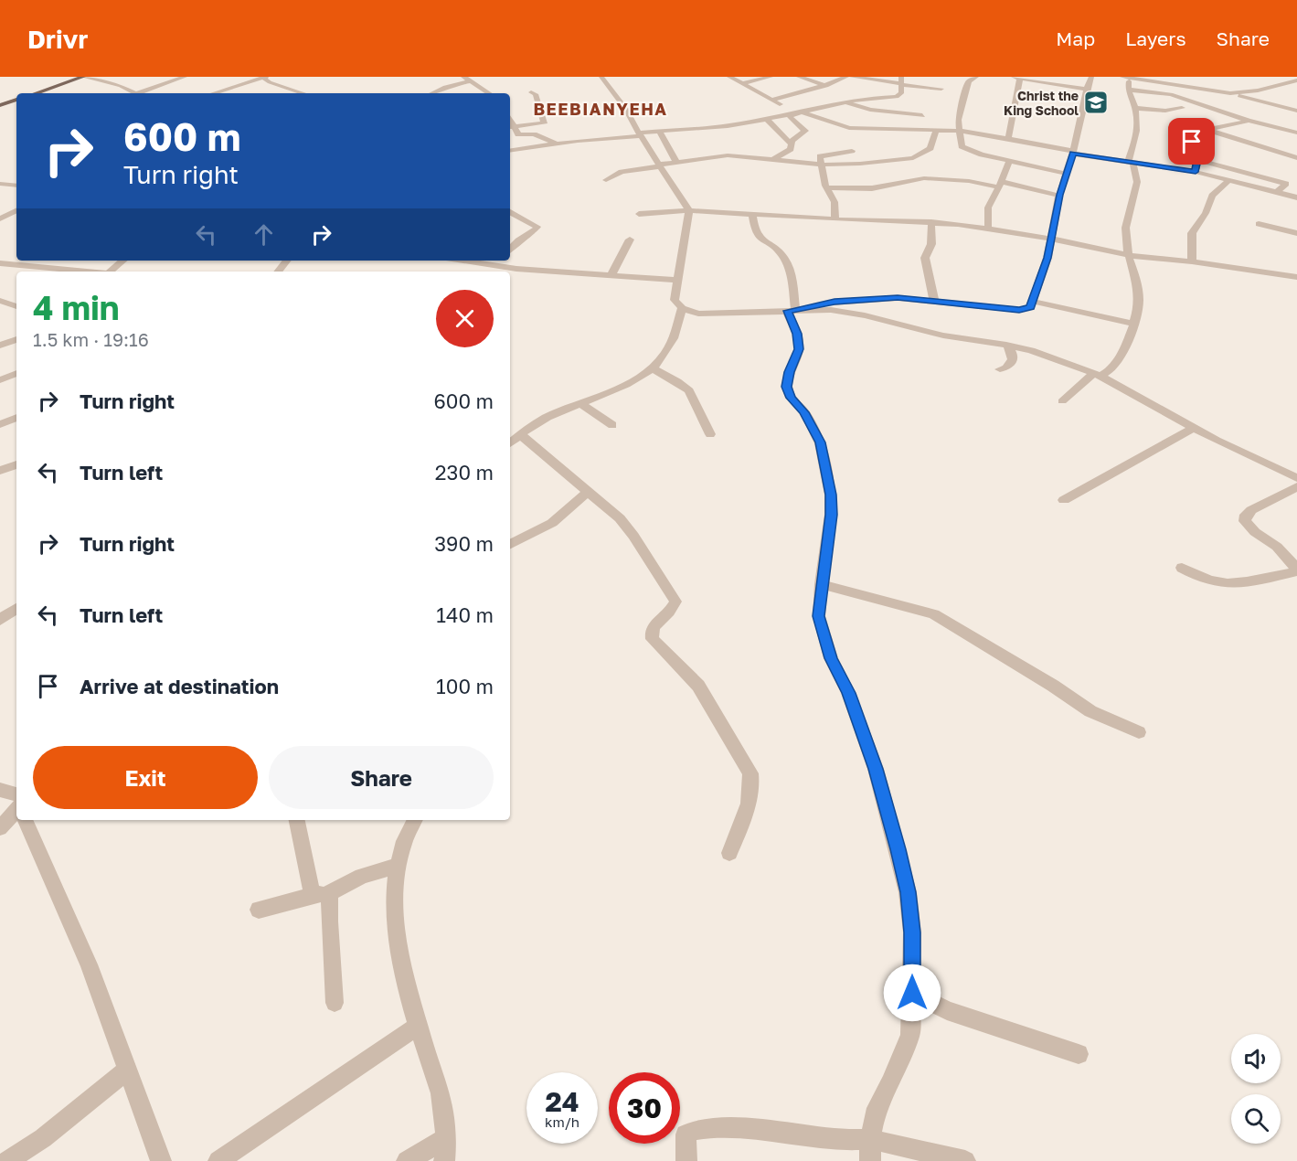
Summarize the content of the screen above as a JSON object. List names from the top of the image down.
{
  "districts": ["BEEBIANYEHA"],
  "places": {
    "school or university": ["Christ the King School"]
  },
  "page": {
    "header": "Drivr",
    "nav": ["Map", "Layers", "Share"],
    "turn": ["600 m", "Turn right"],
    "heading": ["4 min", "1.5 km · 19:16"],
    "list": [
      {
        "name": "Turn right",
        "value": "600 m"
      },
      {
        "name": "Turn left",
        "value": "230 m"
      },
      {
        "name": "Turn right",
        "value": "390 m"
      },
      {
        "name": "Turn left",
        "value": "140 m"
      },
      {
        "name": "Arrive at destination",
        "value": "100 m"
      }
    ],
    "buttons": ["Exit", "Share"],
    "speed": "24 km/h",
    "limit": "30"
  }
}
